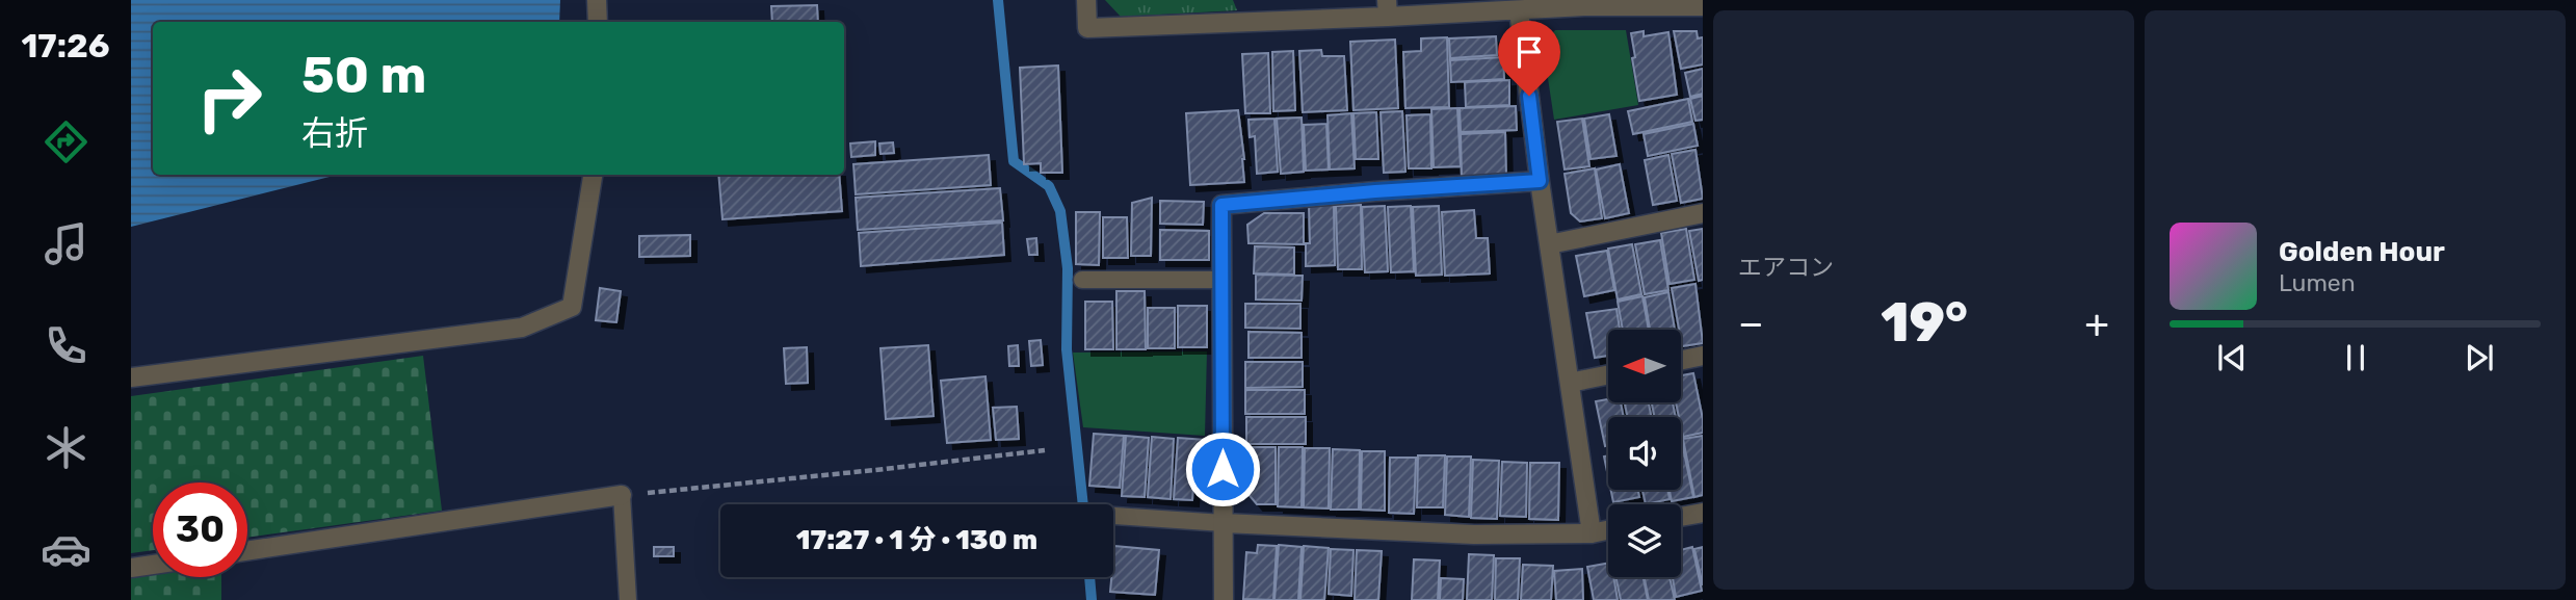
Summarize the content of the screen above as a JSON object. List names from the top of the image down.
{
  "north": "left",
  "page": {
    "tabs": "17:26",
    "tile": "エアコン",
    "turn": ["50 m", "右折"],
    "song": ["Golden Hour", "Lumen"],
    "heat": ["−", "19°", "+"],
    "limit": "30",
    "trip": "17:27 · 1 分 · 130 m"
  }
}
